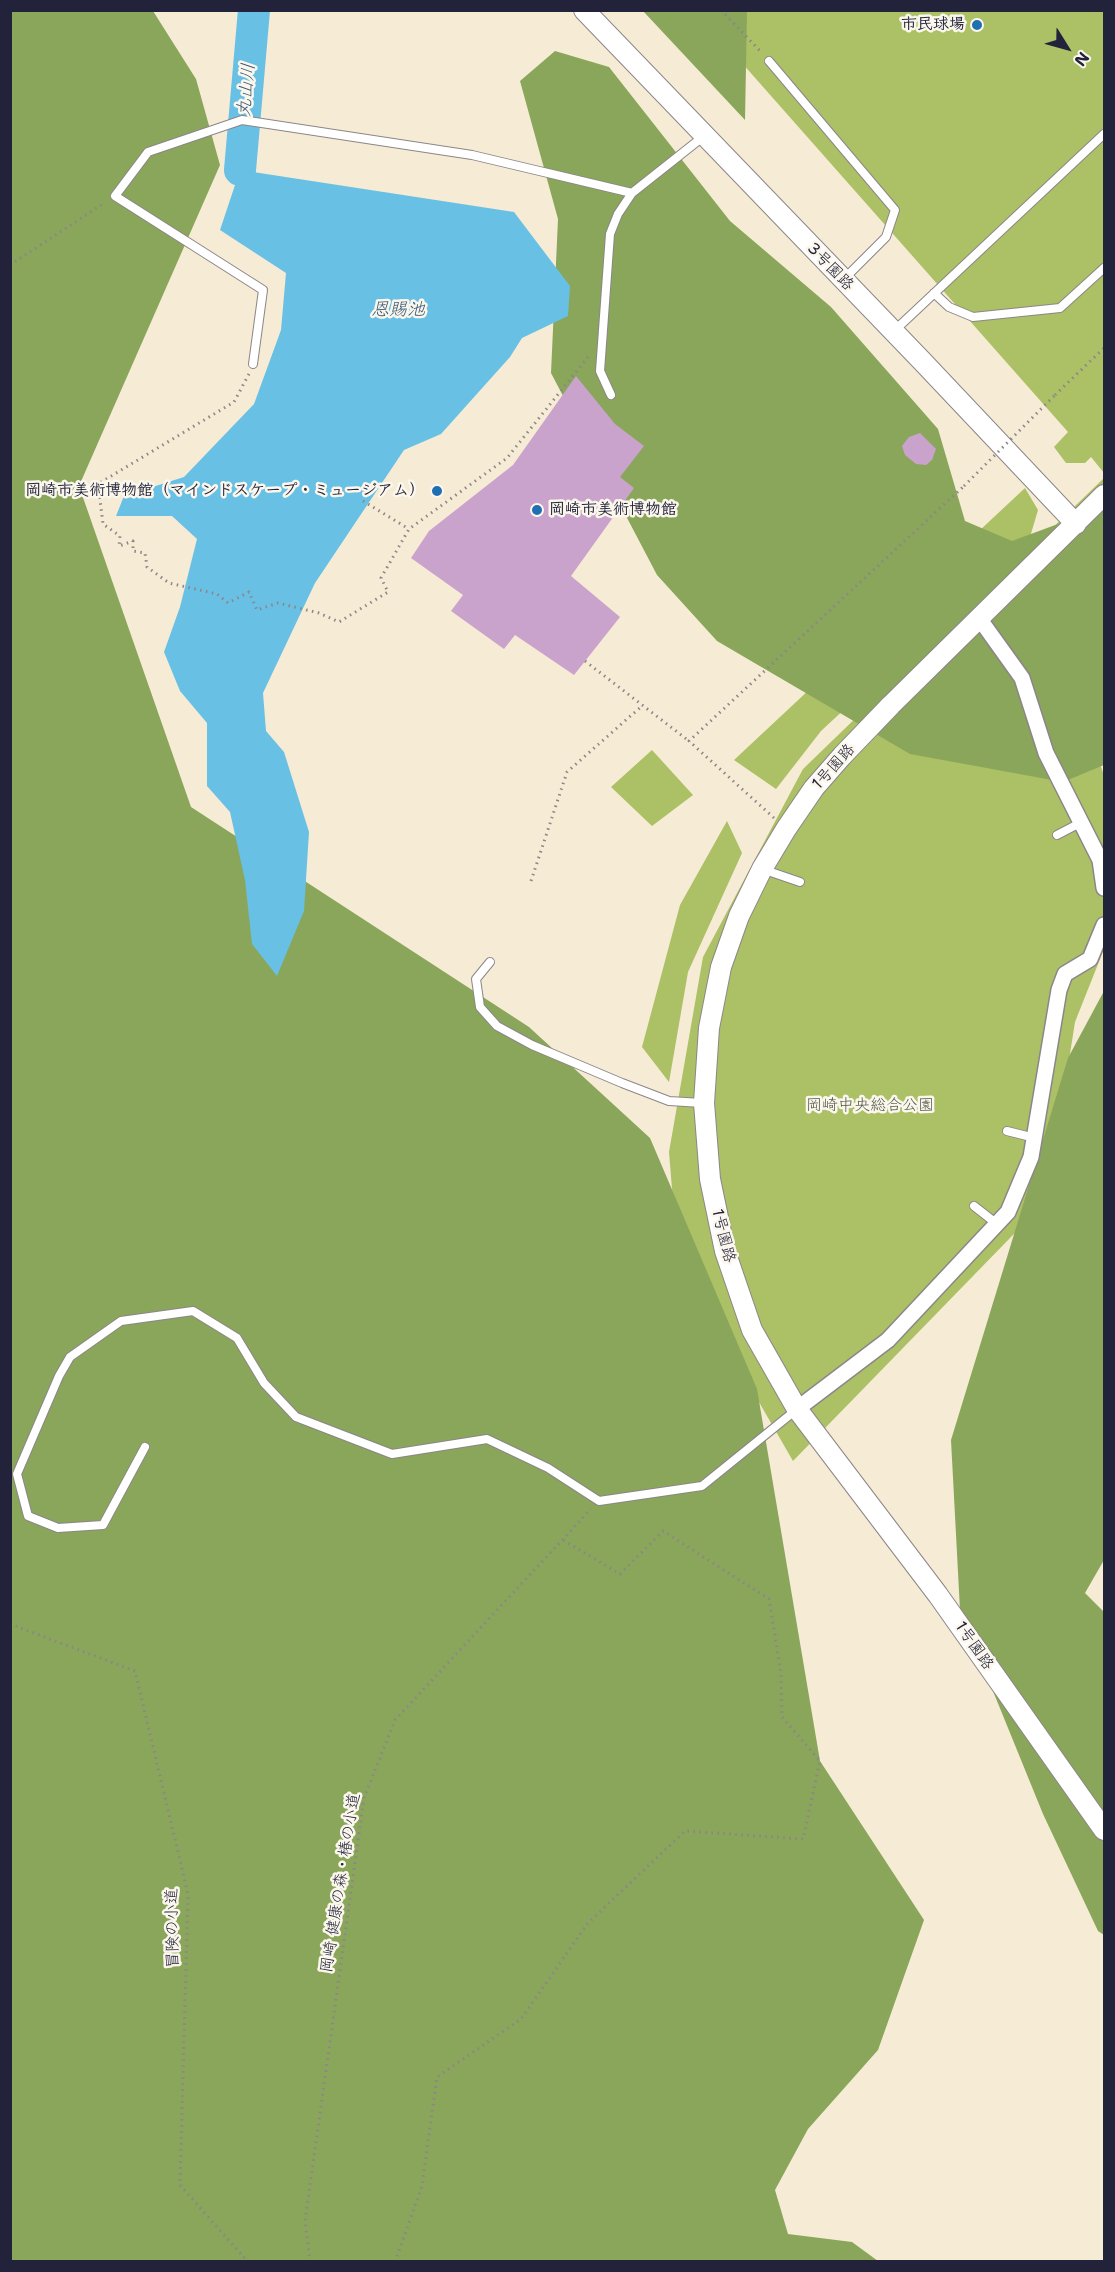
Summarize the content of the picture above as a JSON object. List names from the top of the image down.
{
  "streets": {
    "street": ["3号園路", "1号園路"],
    "path": ["岡崎 健康の森・椿の小道", "冒険の小道"]
  },
  "crossings": [
    ["3号園路", "1号園路"]
  ],
  "water": ["丸山川", "恩賜池"],
  "parks": ["岡崎中央総合公園"],
  "places": ["市民球場", "岡崎市美術博物館（マインドスケープ・ミュージアム）", "岡崎市美術博物館"],
  "north": "bottom right"
}
